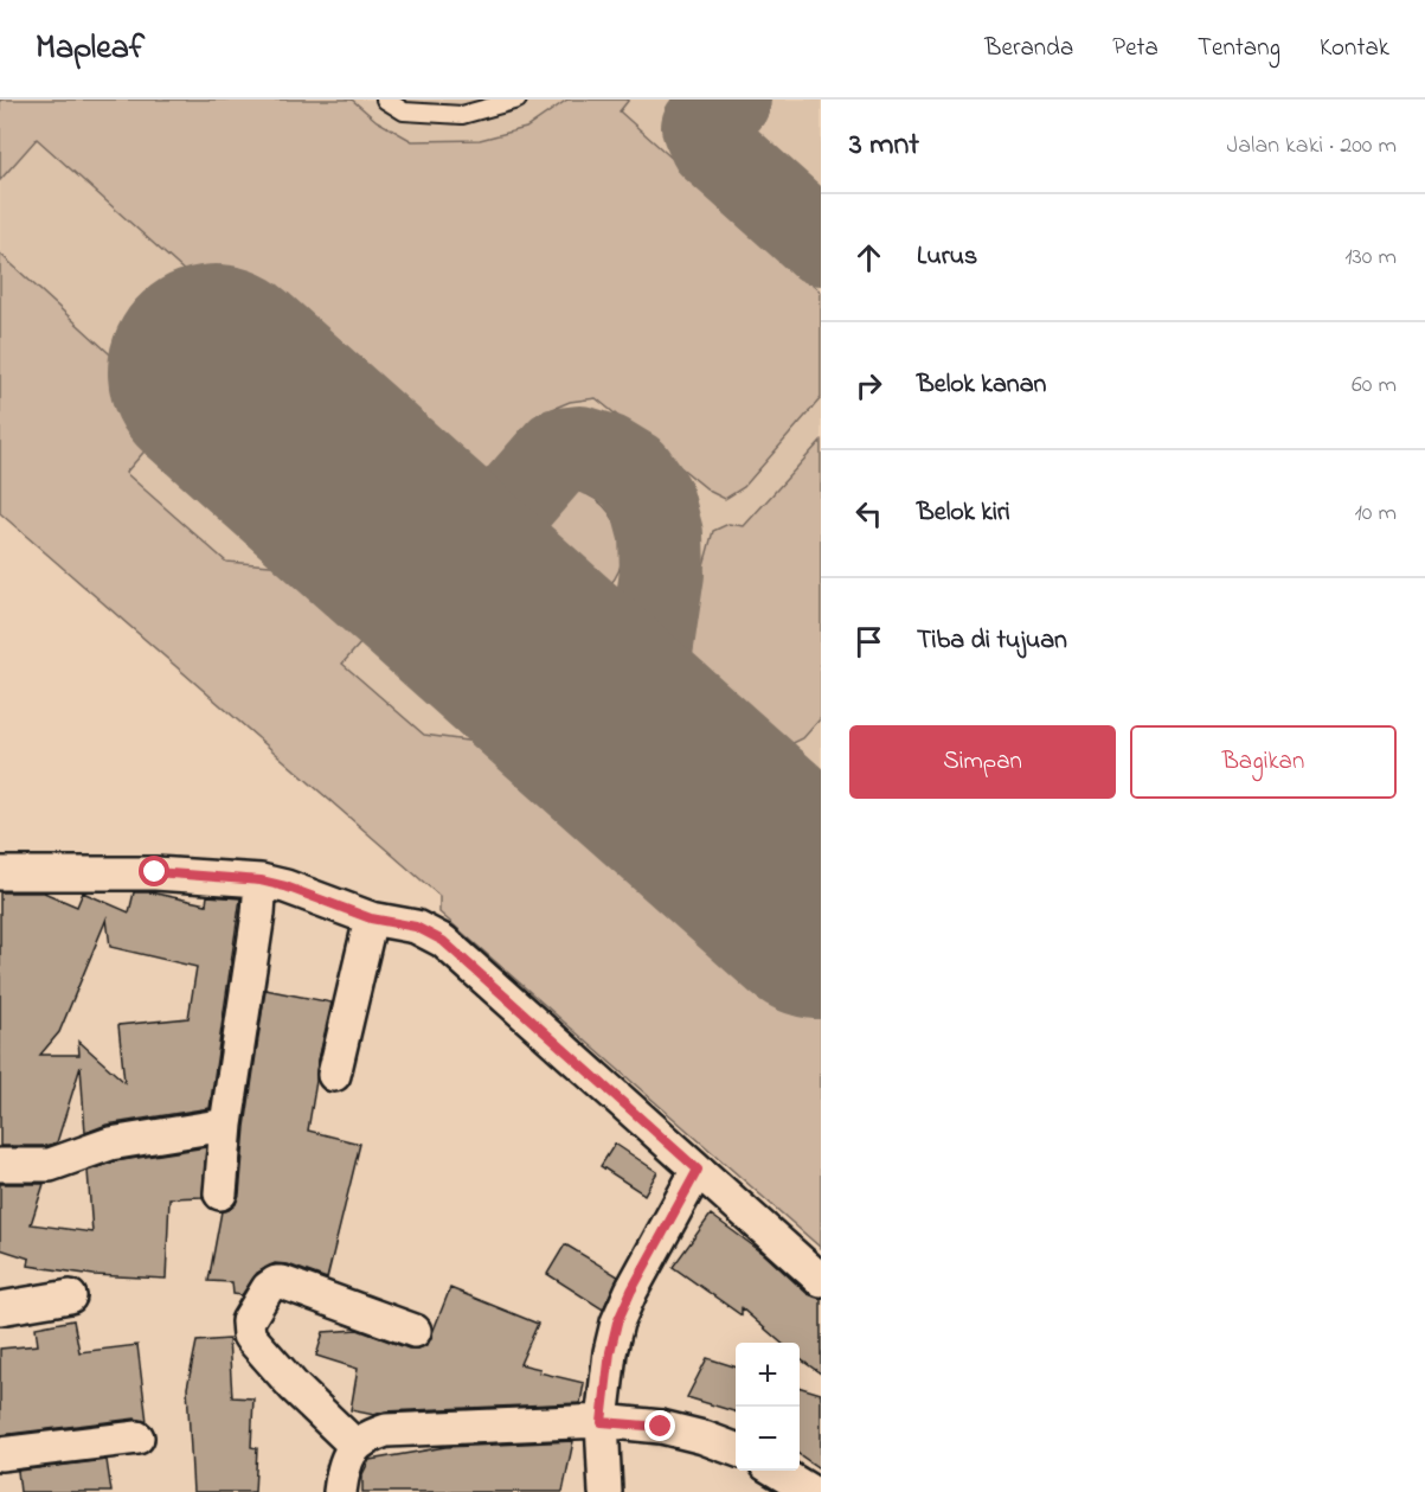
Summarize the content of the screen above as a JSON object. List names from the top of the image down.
{
  "page": {
    "header": "Mapleaf",
    "nav": [
      "Beranda",
      "Peta",
      "Tentang",
      "Kontak"
    ],
    "heading": ["3 mnt", "Jalan kaki · 200 m"],
    "list": [
      ["Lurus", "130 m"],
      ["Belok kanan", "60 m"],
      ["Belok kiri", "10 m"],
      "Tiba di tujuan"
    ],
    "buttons": ["Simpan", "Bagikan"],
    "map_buttons": ["+", "−"]
  }
}
